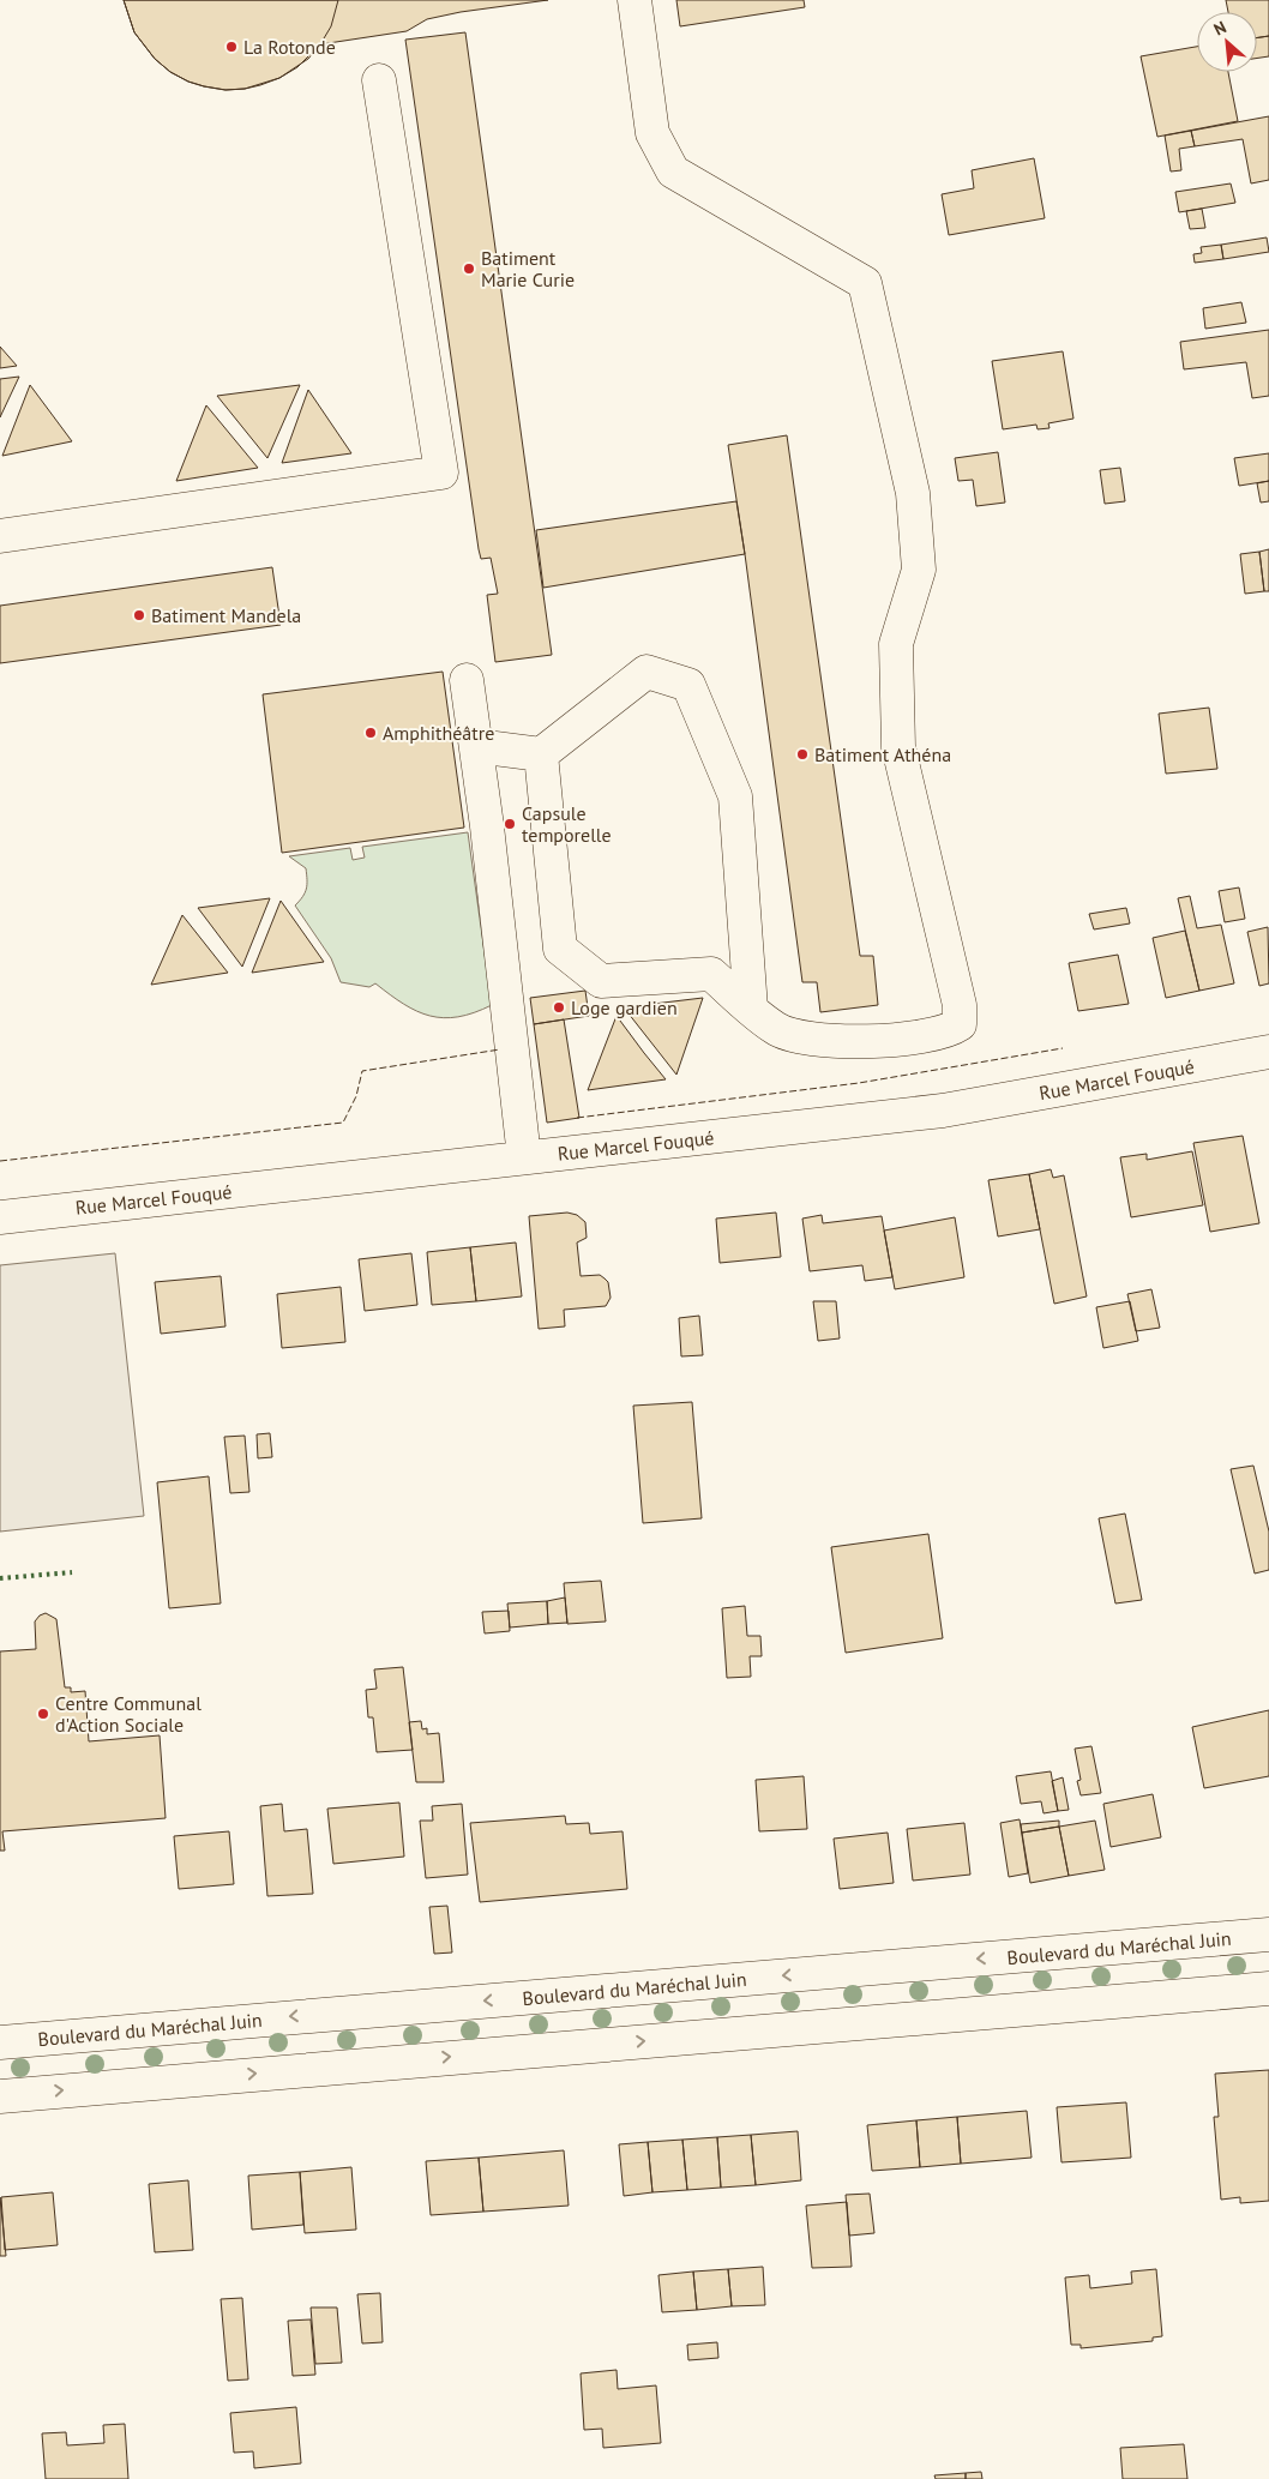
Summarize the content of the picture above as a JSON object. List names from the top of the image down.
{
  "streets": {
    "main road": ["Rue Marcel Fouqué", "Boulevard du Maréchal Juin"]
  },
  "places": [
    "La Rotonde",
    "Batiment Marie Curie",
    "Batiment Mandela",
    "Amphithéâtre",
    "Batiment Athéna",
    "Capsule temporelle",
    "Loge gardien",
    "Centre Communal d'Action Sociale"
  ],
  "north": "top left"
}
